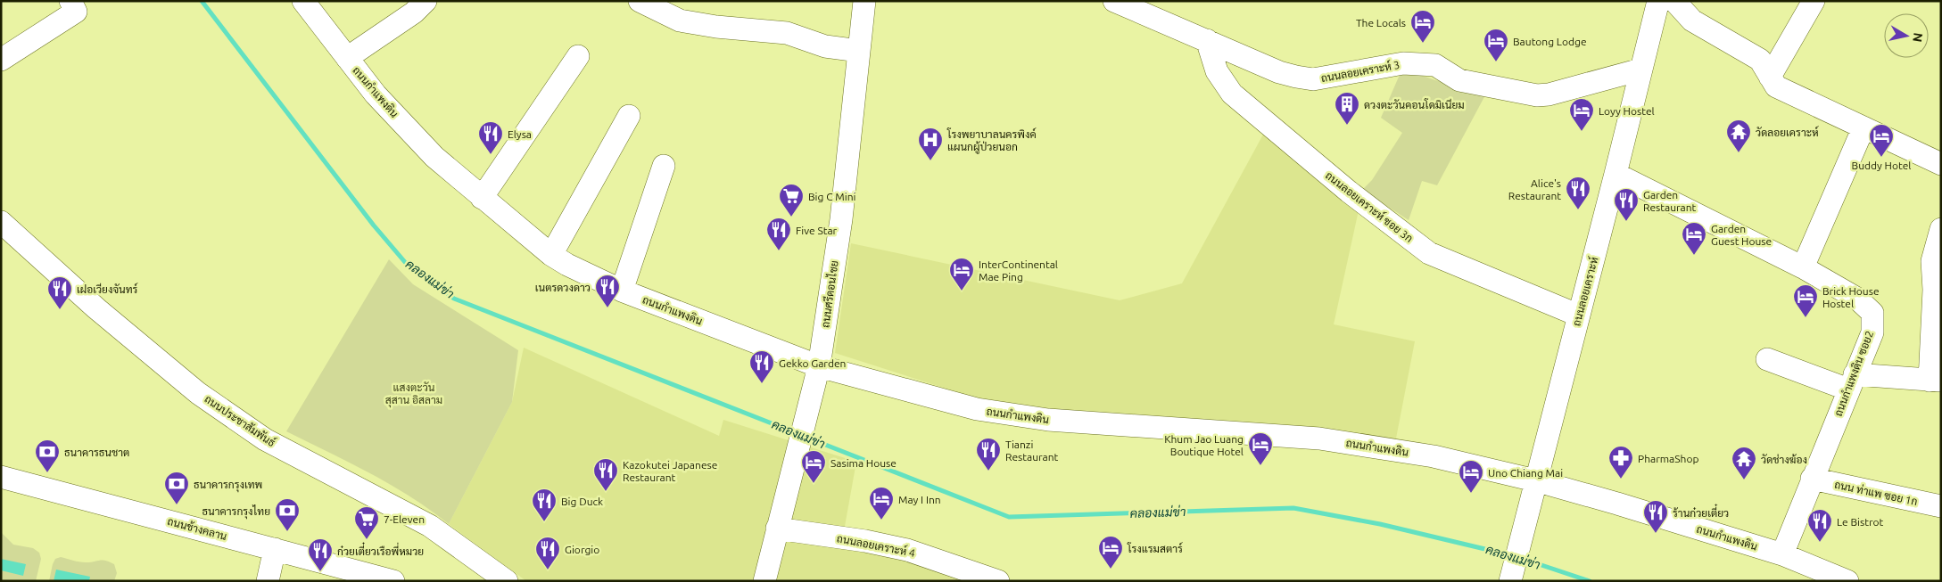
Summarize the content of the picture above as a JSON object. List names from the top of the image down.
{
  "streets": {
    "street": [
      "ถนนลอยเคราะห์ 3",
      "ถนนกำแพงดิน",
      "ถนนลอยเคราะห์ ซอย 3ก",
      "ถนนลอยเคราะห์",
      "ถนนศรีดอนไชย",
      "ถนนกำแพงดิน ซอย2",
      "ถนนประชาสัมพันธ์",
      "ถนน ท่าแพ ซอย 1ก",
      "ถนนช้างคลาน",
      "ถนนลอยเคราะห์ 4"
    ]
  },
  "crossings": [
    ["ถนนลอยเคราะห์ 3", "ถนนลอยเคราะห์ ซอย 3ก"],
    ["ถนนลอยเคราะห์ 3", "ถนนลอยเคราะห์"],
    ["ถนนกำแพงดิน", "ถนนลอยเคราะห์"],
    ["ถนนกำแพงดิน", "ถนนศรีดอนไชย"],
    ["ถนนกำแพงดิน", "ถนนกำแพงดิน ซอย2"],
    ["ถนนลอยเคราะห์ ซอย 3ก", "ถนนลอยเคราะห์"],
    ["ถนนลอยเคราะห์", "ถนนกำแพงดิน ซอย2"],
    ["ถนนศรีดอนไชย", "ถนนลอยเคราะห์ 4"],
    ["ถนนกำแพงดิน ซอย2", "ถนน ท่าแพ ซอย 1ก"]
  ],
  "water": ["คลองแม่ข่า"],
  "parks": ["แสงตะวัน สุสาน อิสลาม"],
  "places": {
    "hotel": [
      "The Locals",
      "Bautong Lodge",
      "Loyy Hostel",
      "Buddy Hotel",
      "Garden Guest House",
      "InterContinental Mae Ping",
      "Brick House Hostel",
      "Khum Jao Luang Boutique Hotel",
      "Sasima House",
      "Uno Chiang Mai",
      "May I Inn",
      "โรงแรมสตาร์"
    ],
    "building": ["ดวงตะวันคอนโดมิเนียม"],
    "temple": ["วัดลอยเคราะห์", "วัดช่างฆ้อง"],
    "restaurant": [
      "Elysa",
      "Alice's Restaurant",
      "Garden Restaurant",
      "Five Star",
      "เนตรดวงดาว",
      "เฝอเวียงจันทร์",
      "Gekko Garden",
      "Tianzi Restaurant",
      "Kazokutei Japanese Restaurant",
      "Big Duck",
      "ร้านก๋วยเตี๋ยว",
      "Le Bistrot",
      "Giorgio",
      "ก๋วยเตี๋ยวเรือพี่หมวย"
    ],
    "hospital": ["โรงพยาบาลนครพิงค์ แผนกผู้ป่วยนอก"],
    "supermarket": ["Big C Mini", "7-Eleven"],
    "bank": ["ธนาคารธนชาต", "ธนาคารกรุงเทพ", "ธนาคารกรุงไทย"],
    "pharmacy": ["PharmaShop"]
  },
  "north": "right"
}
